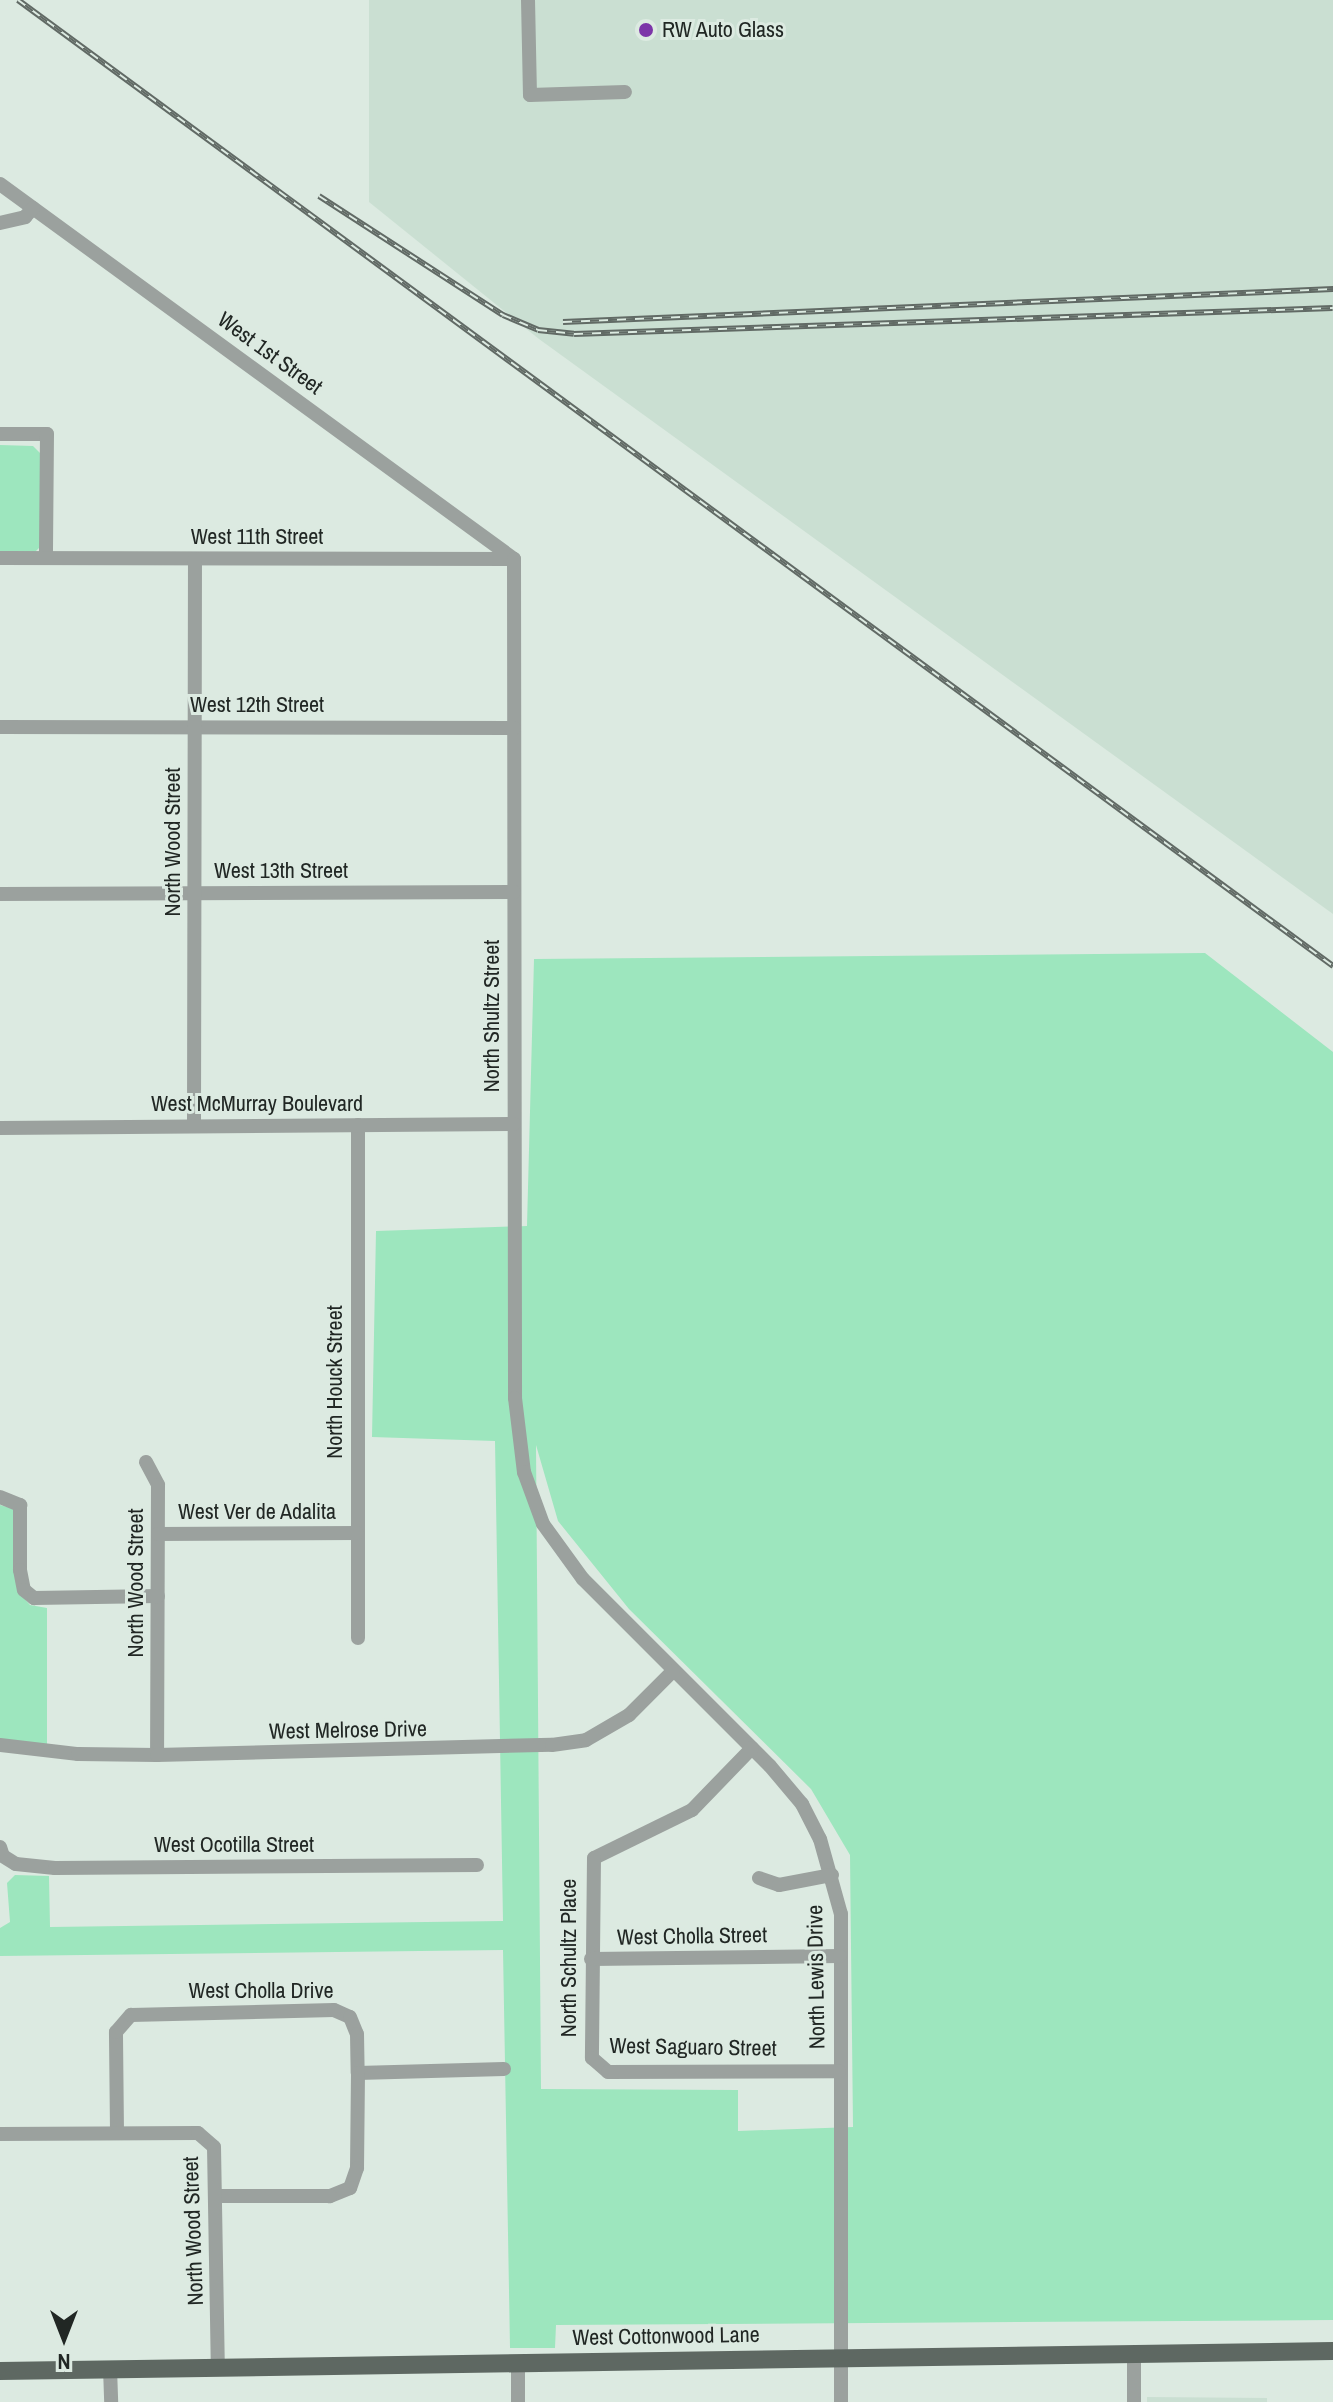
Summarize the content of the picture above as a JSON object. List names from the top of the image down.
{
  "streets": {
    "main road": ["West Cottonwood Lane"],
    "street": [
      "West 1st Street",
      "West 11th Street",
      "West 12th Street",
      "North Wood Street",
      "West 13th Street",
      "North Shultz Street",
      "West McMurray Boulevard",
      "North Houck Street",
      "West Ver de Adalita",
      "West Melrose Drive",
      "West Ocotilla Street",
      "West Cholla Street",
      "North Schultz Place",
      "North Lewis Drive",
      "West Cholla Drive",
      "West Saguaro Street"
    ]
  },
  "crossings": [
    ["West 1st Street", "West 11th Street"],
    ["West 1st Street", "North Shultz Street"],
    ["West 11th Street", "North Wood Street"],
    ["West 11th Street", "North Shultz Street"],
    ["West 12th Street", "North Wood Street"],
    ["West 12th Street", "North Shultz Street"],
    ["North Wood Street", "West 13th Street"],
    ["North Wood Street", "West McMurray Boulevard"],
    ["North Wood Street", "West Ver de Adalita"],
    ["North Wood Street", "West Melrose Drive"],
    ["North Wood Street", "West Cholla Drive"],
    ["North Wood Street", "West Cottonwood Lane"],
    ["West 13th Street", "North Shultz Street"],
    ["North Shultz Street", "West McMurray Boulevard"],
    ["North Shultz Street", "North Lewis Drive"],
    ["West McMurray Boulevard", "North Houck Street"],
    ["North Houck Street", "West Ver de Adalita"],
    ["West Melrose Drive", "North Lewis Drive"],
    ["West Cholla Street", "North Schultz Place"],
    ["West Cholla Street", "North Lewis Drive"],
    ["North Schultz Place", "North Lewis Drive"],
    ["North Schultz Place", "West Saguaro Street"],
    ["North Lewis Drive", "West Saguaro Street"],
    ["North Lewis Drive", "West Cottonwood Lane"]
  ],
  "places": ["RW Auto Glass"],
  "north": "bottom"
}
